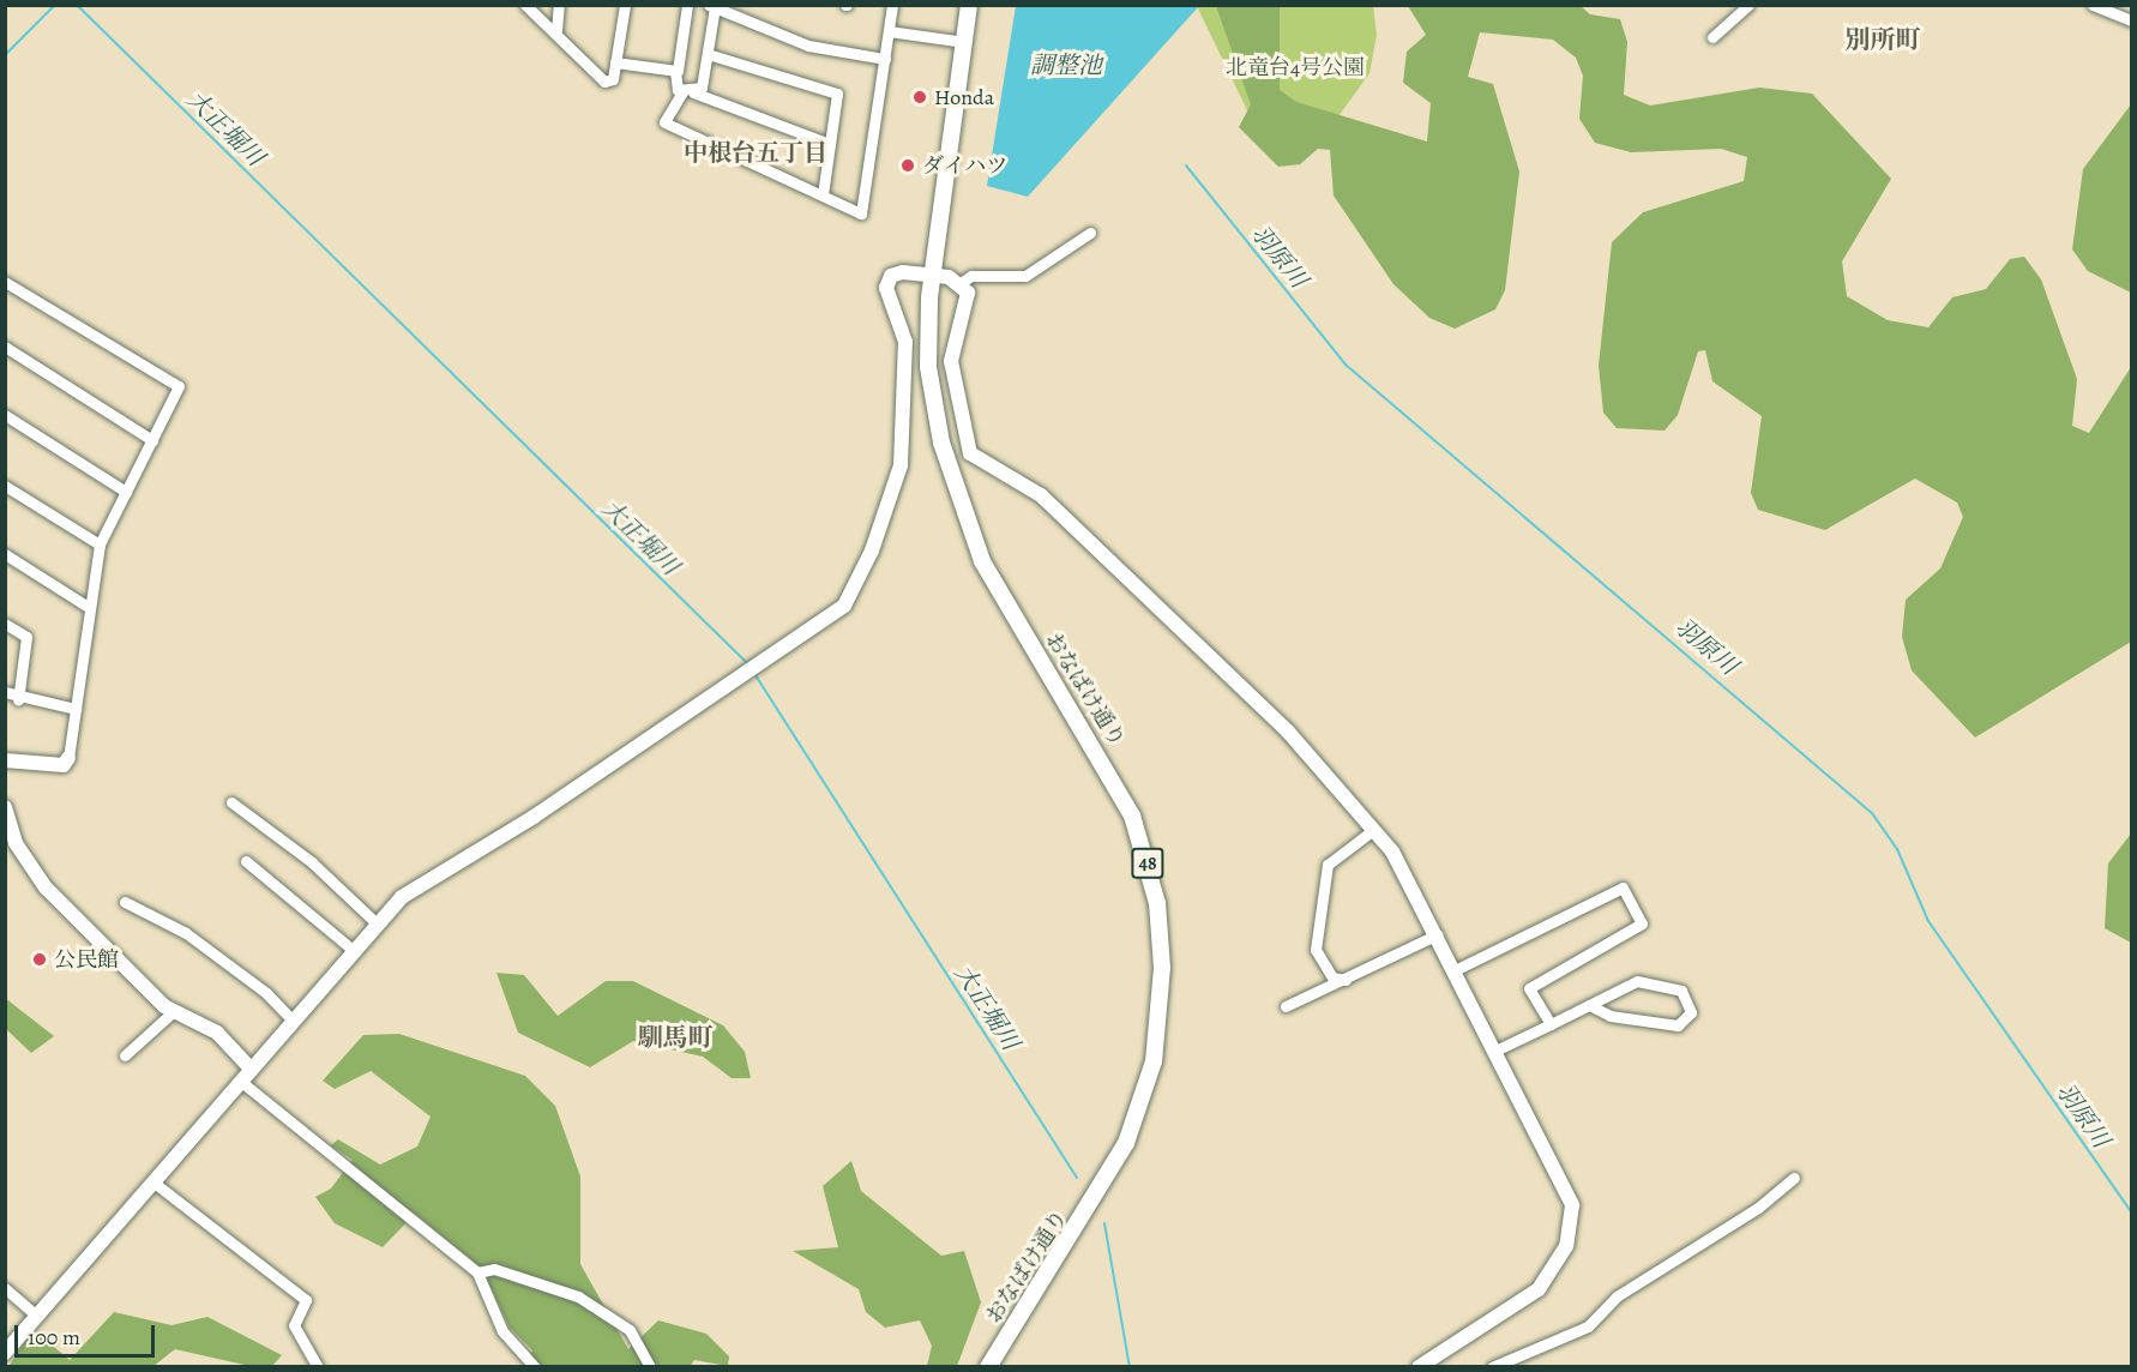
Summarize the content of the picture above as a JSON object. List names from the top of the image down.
{
  "streets": {
    "main road": ["おなばけ通り", "48"]
  },
  "districts": ["別所町", "中根台五丁目", "馴馬町"],
  "water": ["調整池", "大正堀川", "羽原川"],
  "parks": ["北竜台4号公園"],
  "places": ["Honda", "ダイハツ", "公民館"],
  "scale_bar": "100 m"
}
